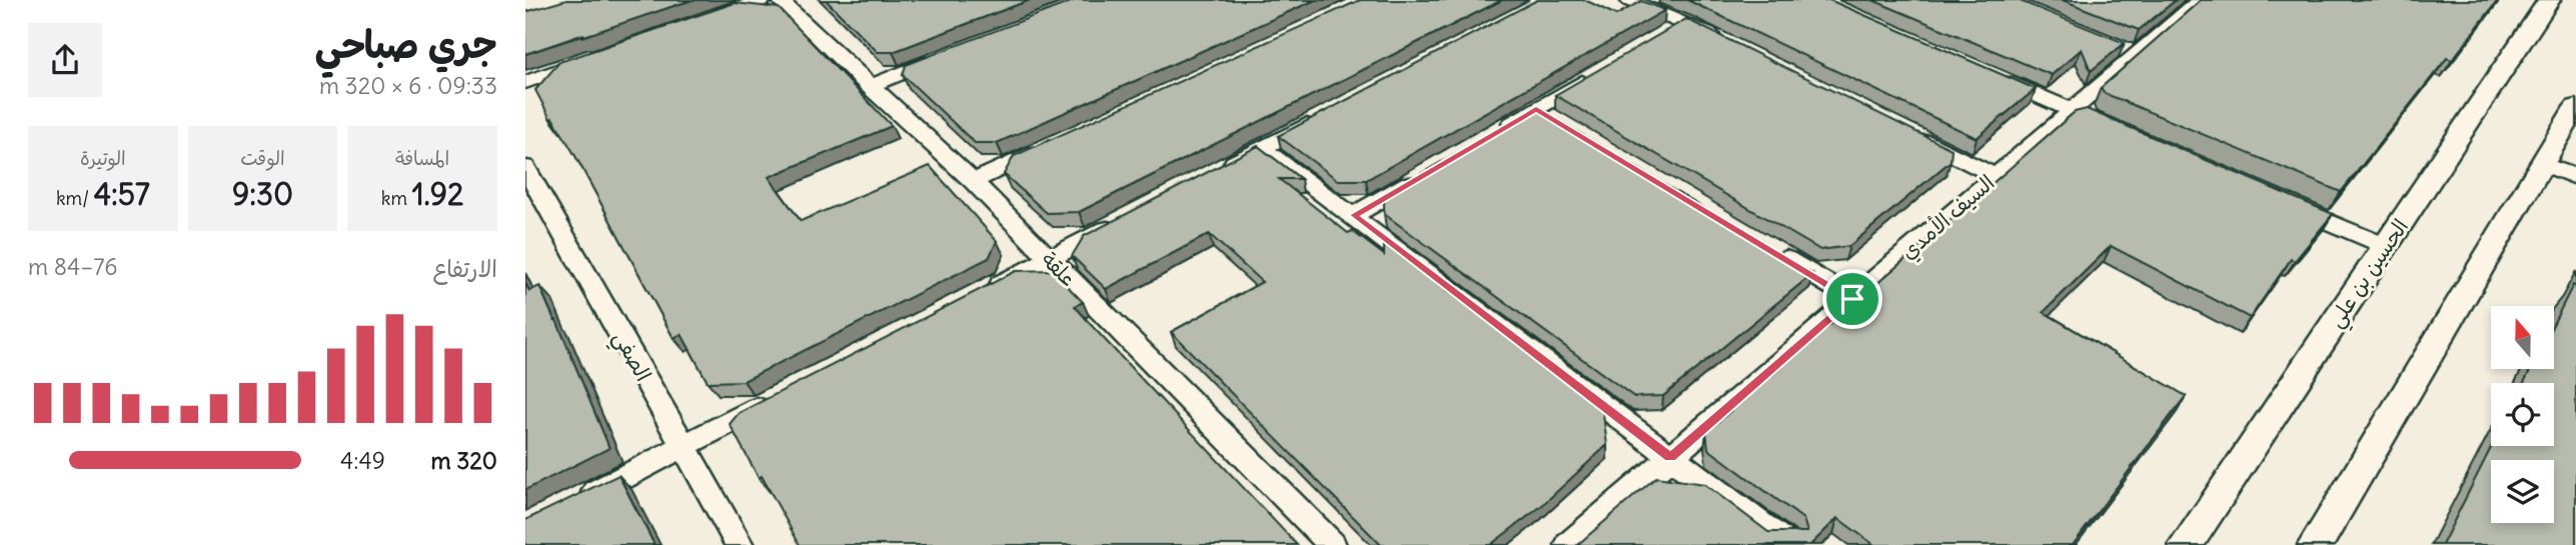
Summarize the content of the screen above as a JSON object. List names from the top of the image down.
{
  "streets": {
    "street": [
      "السيف الأمدي",
      "علقة",
      "الحسين بن علي",
      "الصفي"
    ]
  },
  "north": "top",
  "page": {
    "heading": ["جري صباحي", "09:33 · 6 × 320 m"],
    "stats": [
      ["المسافة", "1.92 km"],
      ["الوقت", "9:30"],
      ["الوتيرة", "4:57 /km"]
    ],
    "chart": ["الارتفاع", "76–84 m"],
    "list": [
      {
        "name": "320 m",
        "note": "4:49"
      }
    ]
  }
}
